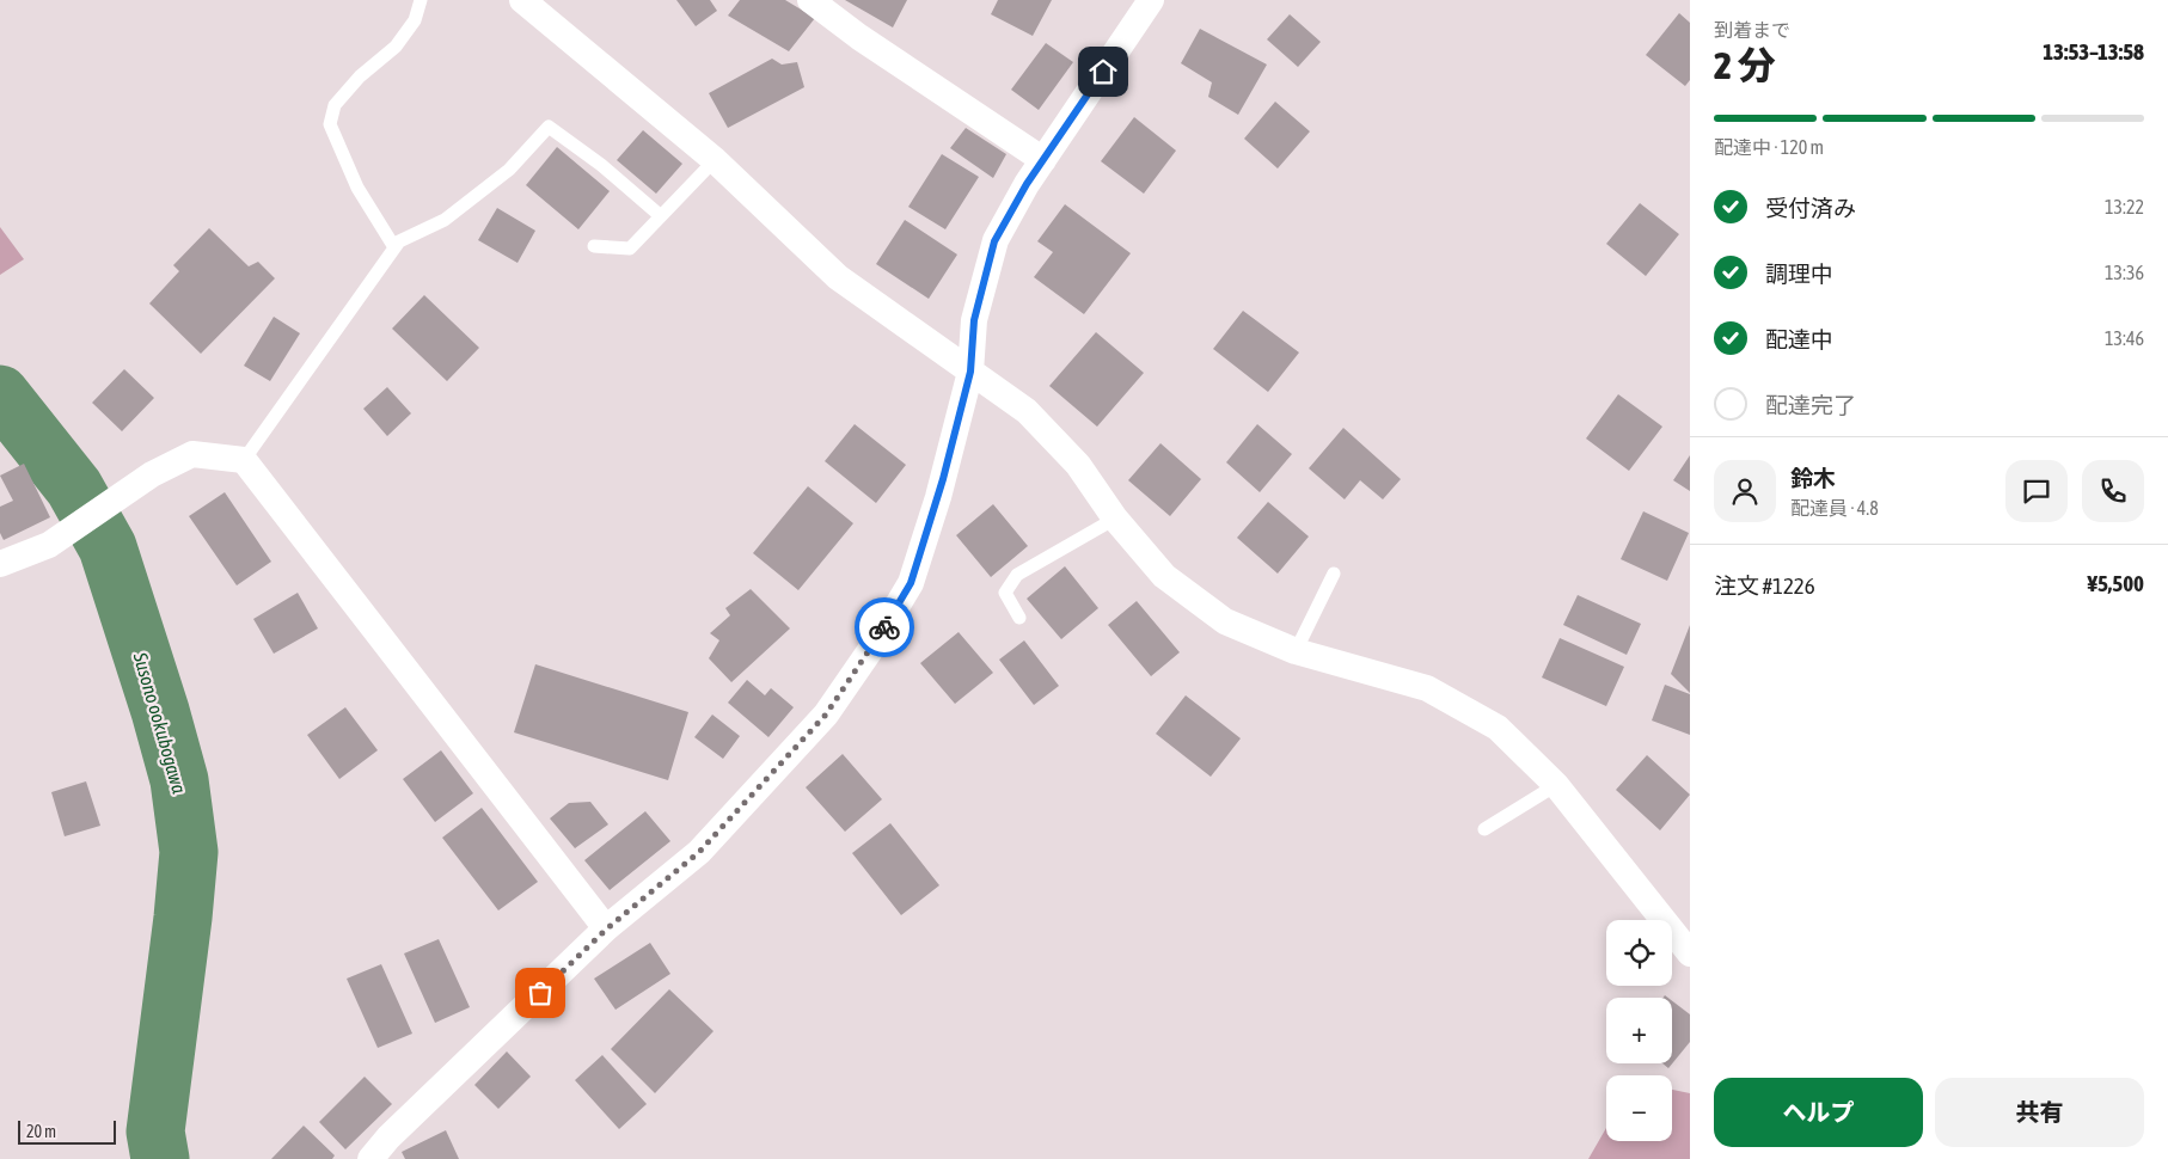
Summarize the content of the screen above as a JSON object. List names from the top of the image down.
{
  "water": ["Susono ookubogawa"],
  "scale_bar": "20 m",
  "page": {
    "heading": ["2 分", "到着まで", "13:53–13:58"],
    "panel": [
      "鈴木",
      "配達員 · 4.8",
      "注文 #1226",
      "¥5,500"
    ],
    "bar": "配達中 · 120 m",
    "list": [
      ["受付済み", "13:22"],
      ["調理中", "13:36"],
      ["配達中", "13:46"],
      "配達完了"
    ],
    "map_buttons": ["+", "−"],
    "buttons": ["ヘルプ", "共有"],
    "scale": "20 m"
  }
}
